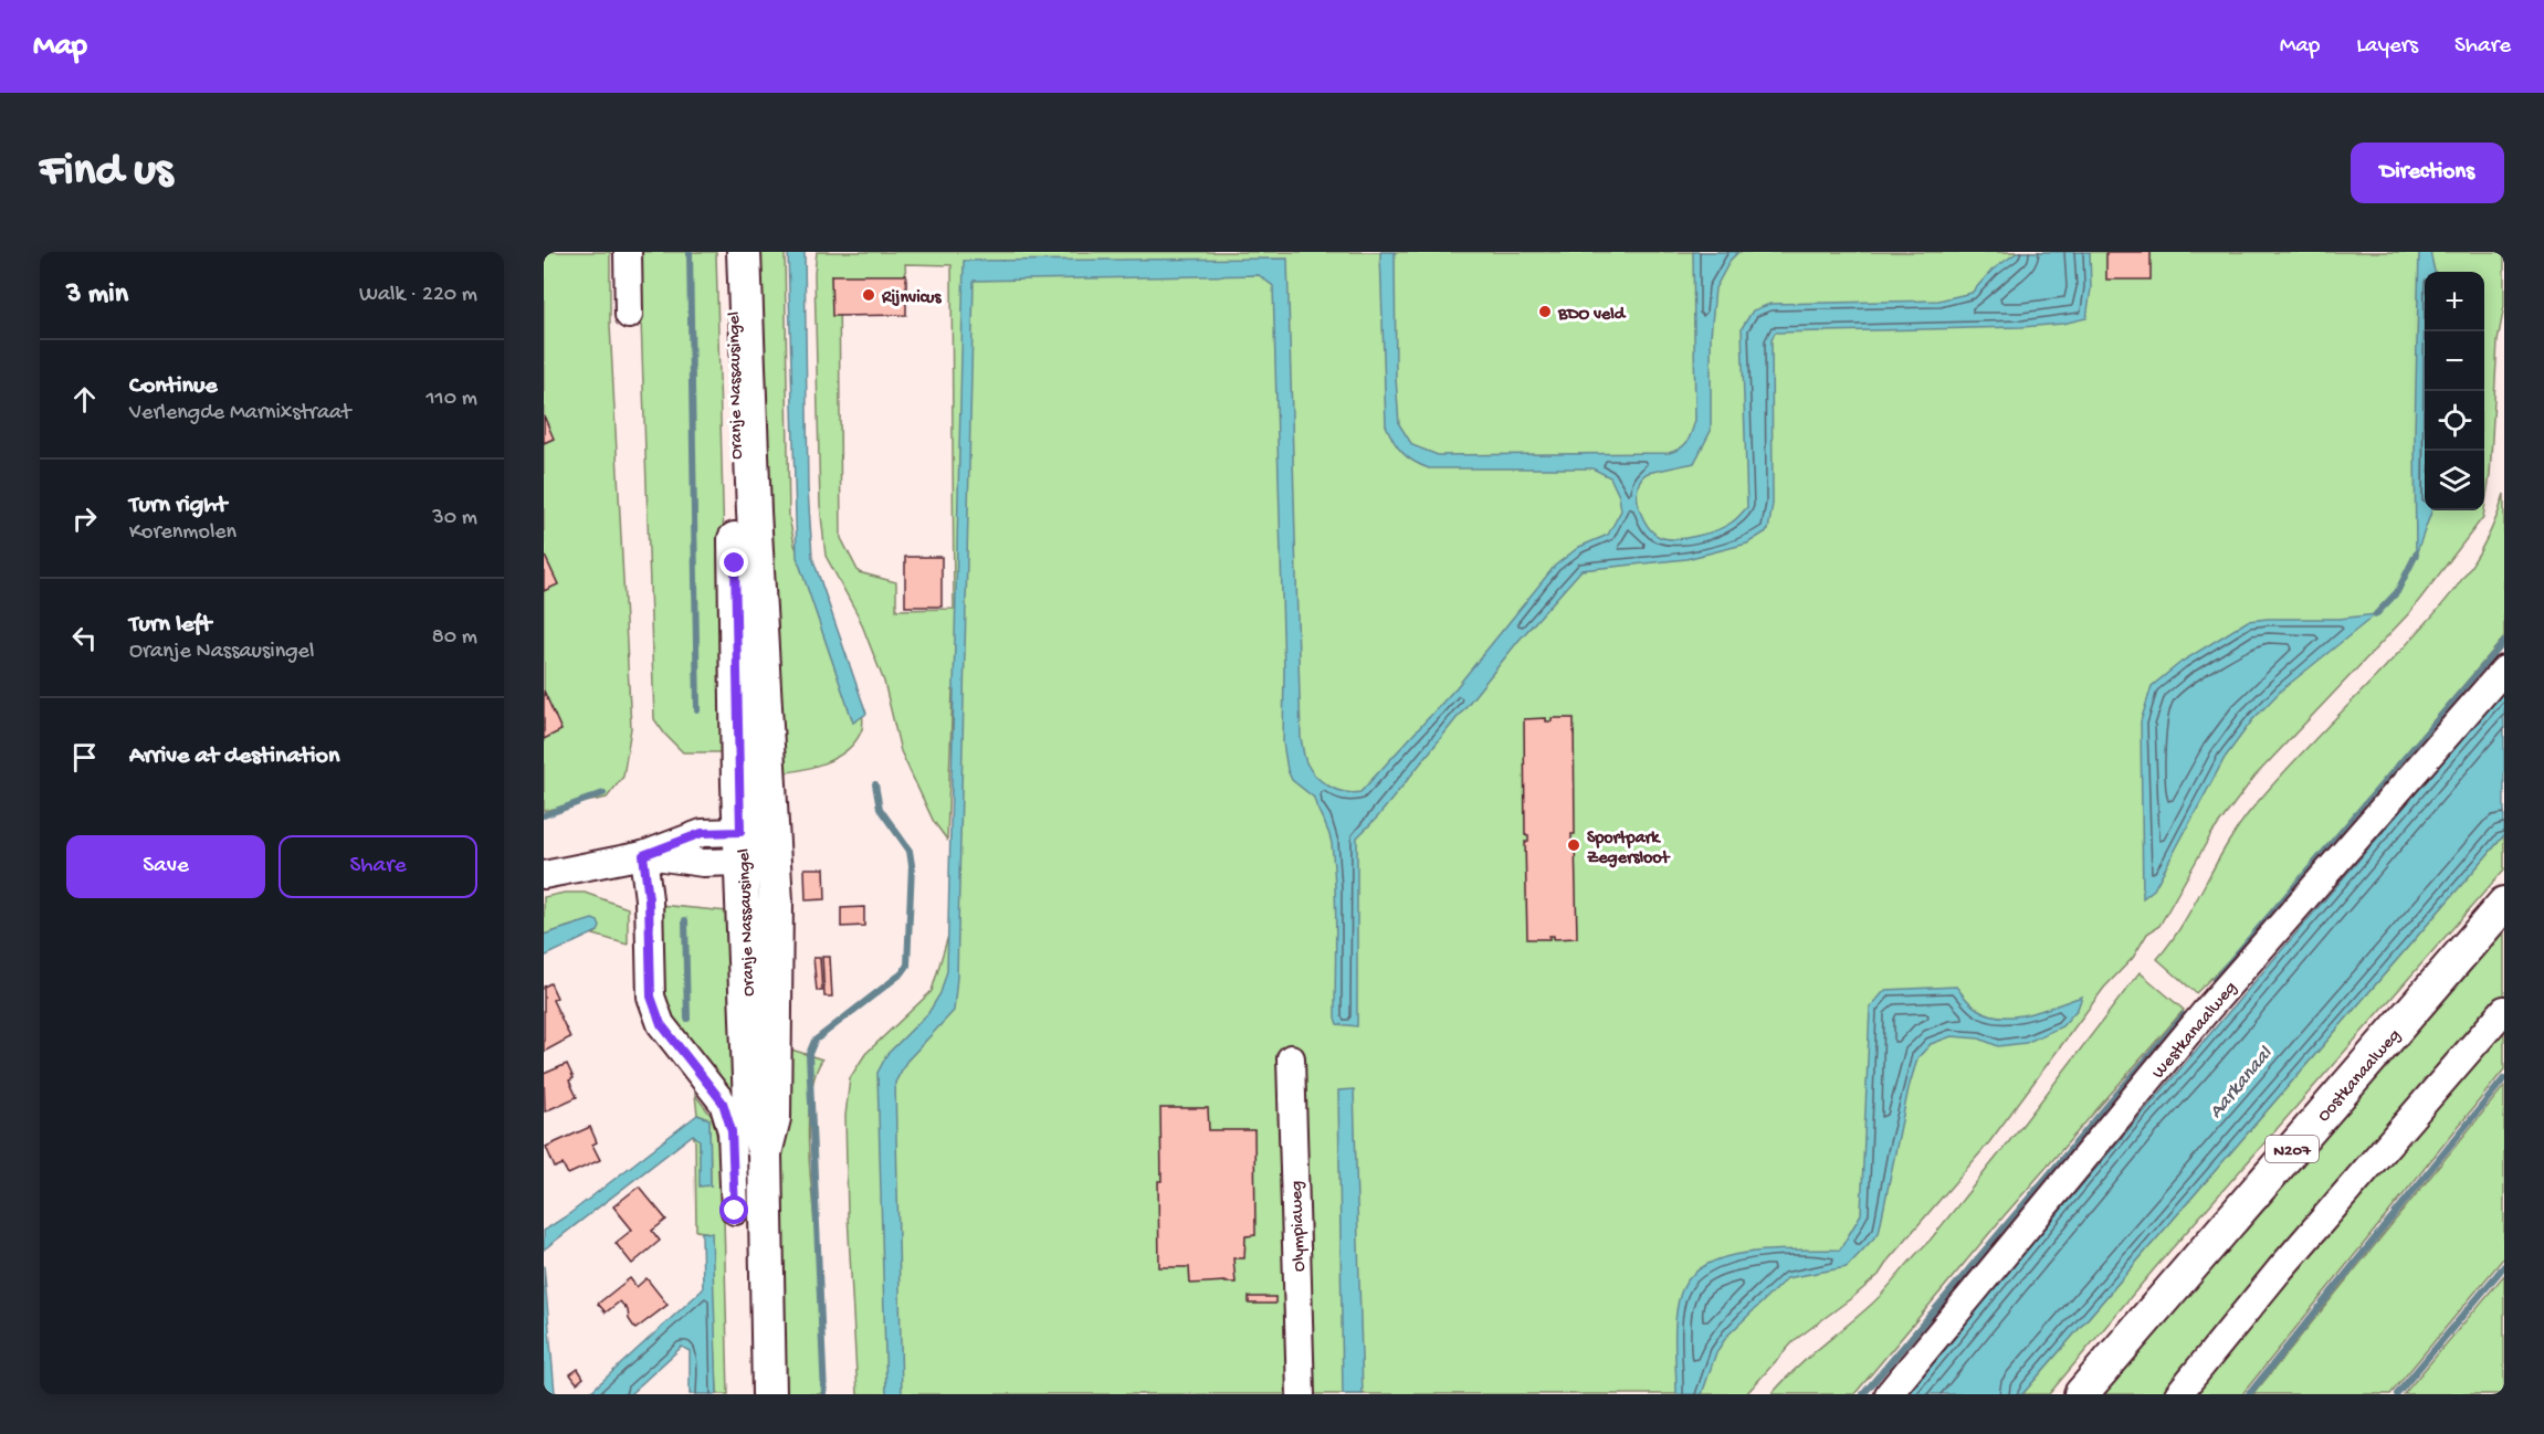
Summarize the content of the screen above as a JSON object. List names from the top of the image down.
{
  "streets": {
    "main road": ["Oranje Nassausingel", "Oostkanaalweg", "N207"],
    "street": ["Westkanaalweg", "Olympiaweg"]
  },
  "water": ["Aarkanaal"],
  "places": ["Rijnvicus", "BDO veld", "Sportpark Zegersloot"],
  "page": {
    "header": "Map",
    "nav": ["Map", "Layers", "Share"],
    "buttons": [
      "Directions",
      ["Save", "Share"]
    ],
    "title": "Find us",
    "heading": ["3 min", "Walk · 220 m"],
    "map_buttons": ["+", "−"],
    "list": [
      ["Continue", "Verlengde Marnixstraat", "110 m"],
      ["Turn right", "Korenmolen", "30 m"],
      ["Turn left", "Oranje Nassausingel", "80 m"],
      "Arrive at destination"
    ]
  }
}
